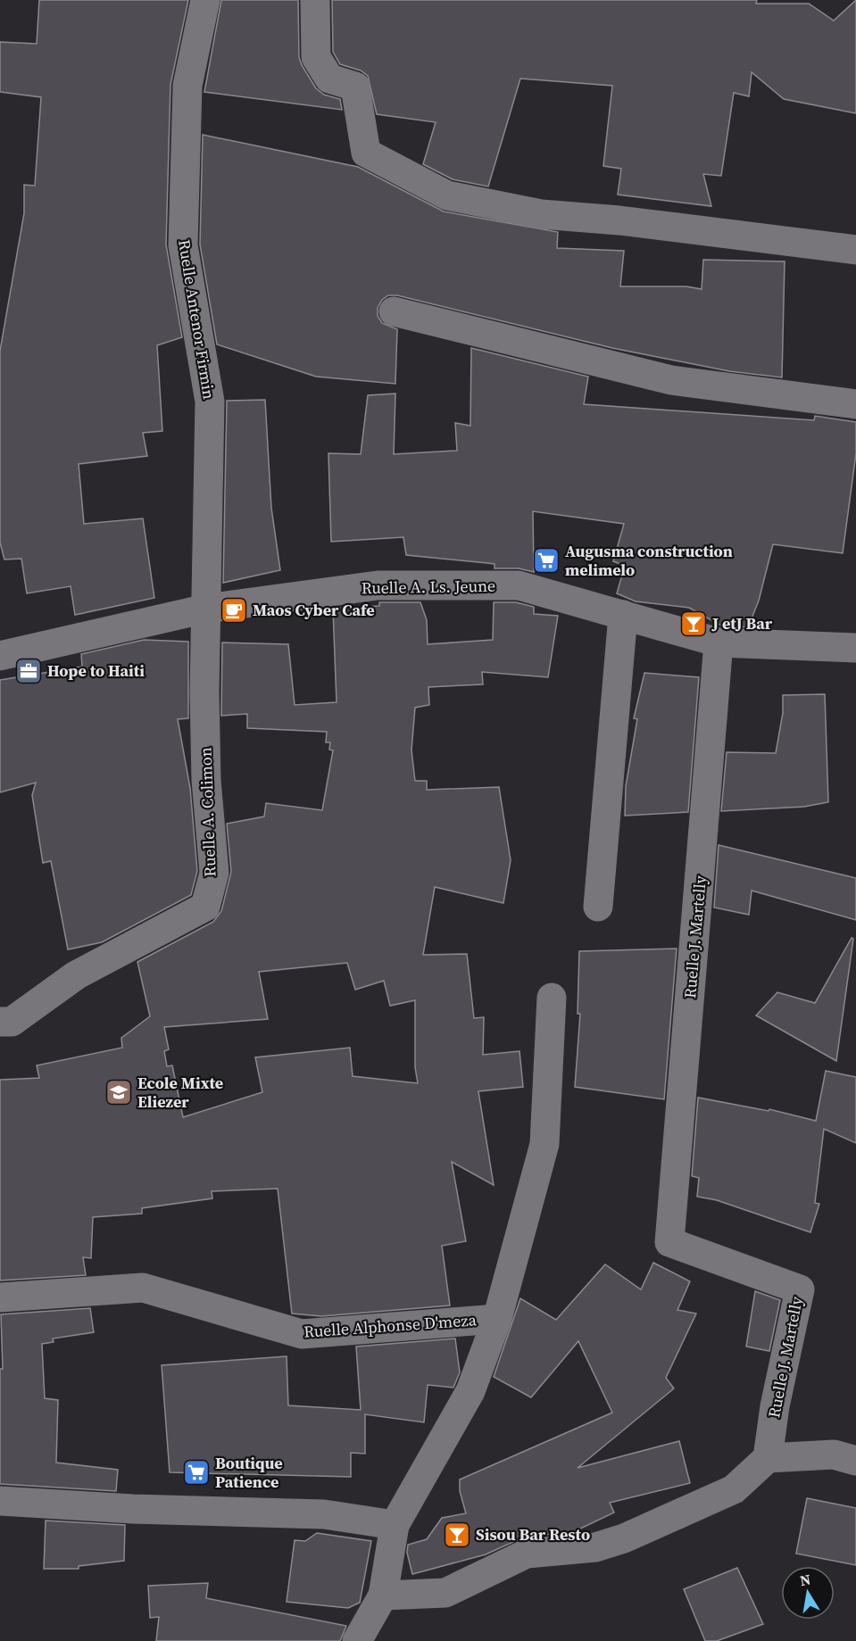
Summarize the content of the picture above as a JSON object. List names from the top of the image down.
{
  "streets": {
    "street": [
      "Ruelle Antenor Firmin",
      "Ruelle A. Ls. Jeune",
      "Ruelle A. Colimon",
      "Ruelle J. Martelly",
      "Ruelle Alphonse D'meza"
    ]
  },
  "crossings": [
    ["Ruelle Antenor Firmin", "Ruelle A. Ls. Jeune"],
    ["Ruelle Antenor Firmin", "Ruelle A. Colimon"],
    ["Ruelle A. Ls. Jeune", "Ruelle A. Colimon"],
    ["Ruelle A. Ls. Jeune", "Ruelle J. Martelly"]
  ],
  "places": {
    "supermarket": ["Augusma construction melimelo", "Boutique Patience"],
    "cafe": ["Maos Cyber Cafe"],
    "bar": ["J etJ Bar", "Sisou Bar Resto"],
    "office": ["Hope to Haiti"],
    "school or university": ["Ecole Mixte Eliezer"]
  },
  "north": "top"
}
